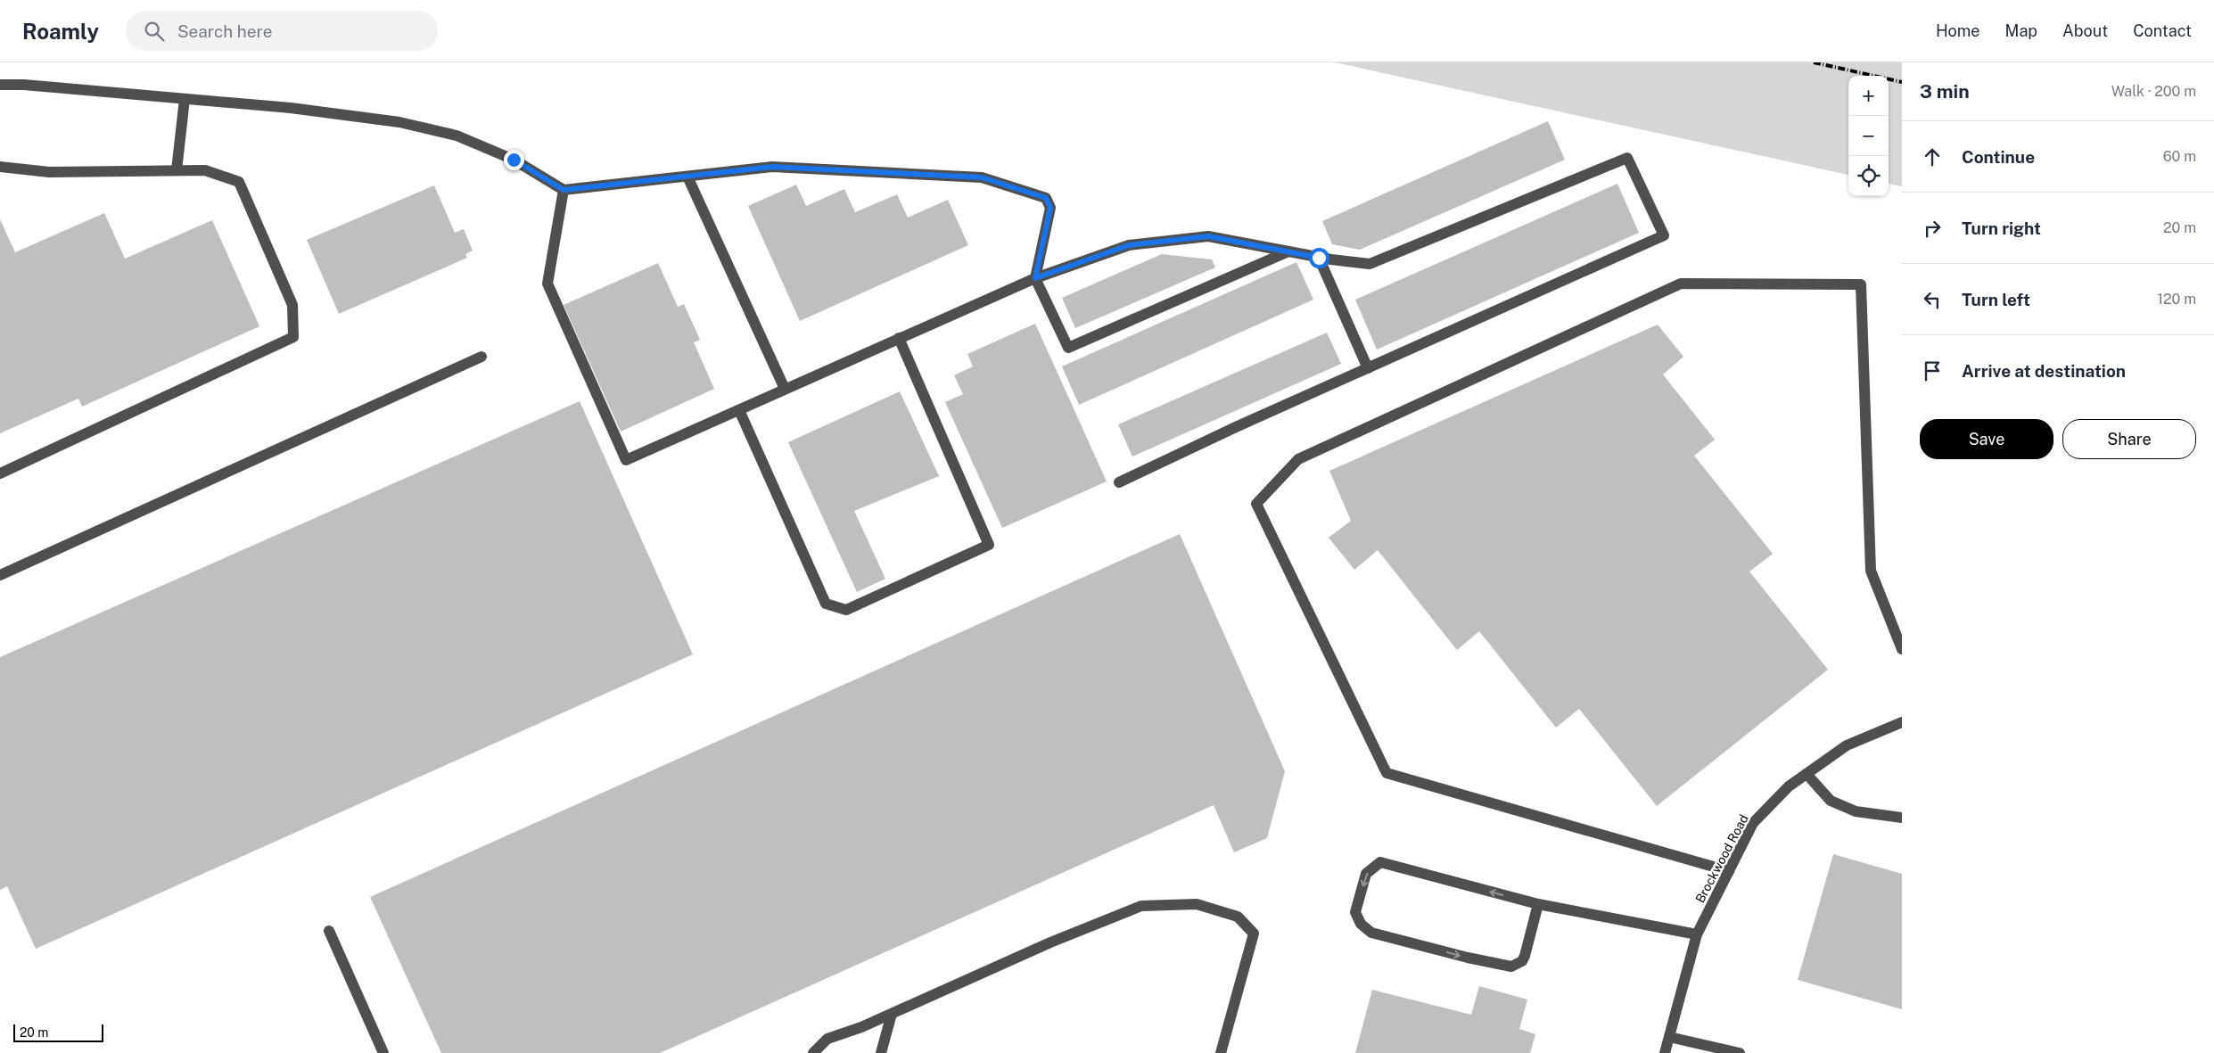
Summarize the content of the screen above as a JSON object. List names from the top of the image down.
{
  "streets": {
    "street": ["Brockwood Road"]
  },
  "scale_bar": "20 m",
  "page": {
    "header": "Roamly",
    "search": "Search here",
    "nav": [
      "Home",
      "Map",
      "About",
      "Contact"
    ],
    "heading": ["3 min", "Walk · 200 m"],
    "map_buttons": ["+", "−"],
    "list": [
      ["Continue", "60 m"],
      ["Turn right", "20 m"],
      ["Turn left", "120 m"],
      "Arrive at destination"
    ],
    "buttons": ["Save", "Share"],
    "scale": "20 m"
  }
}
